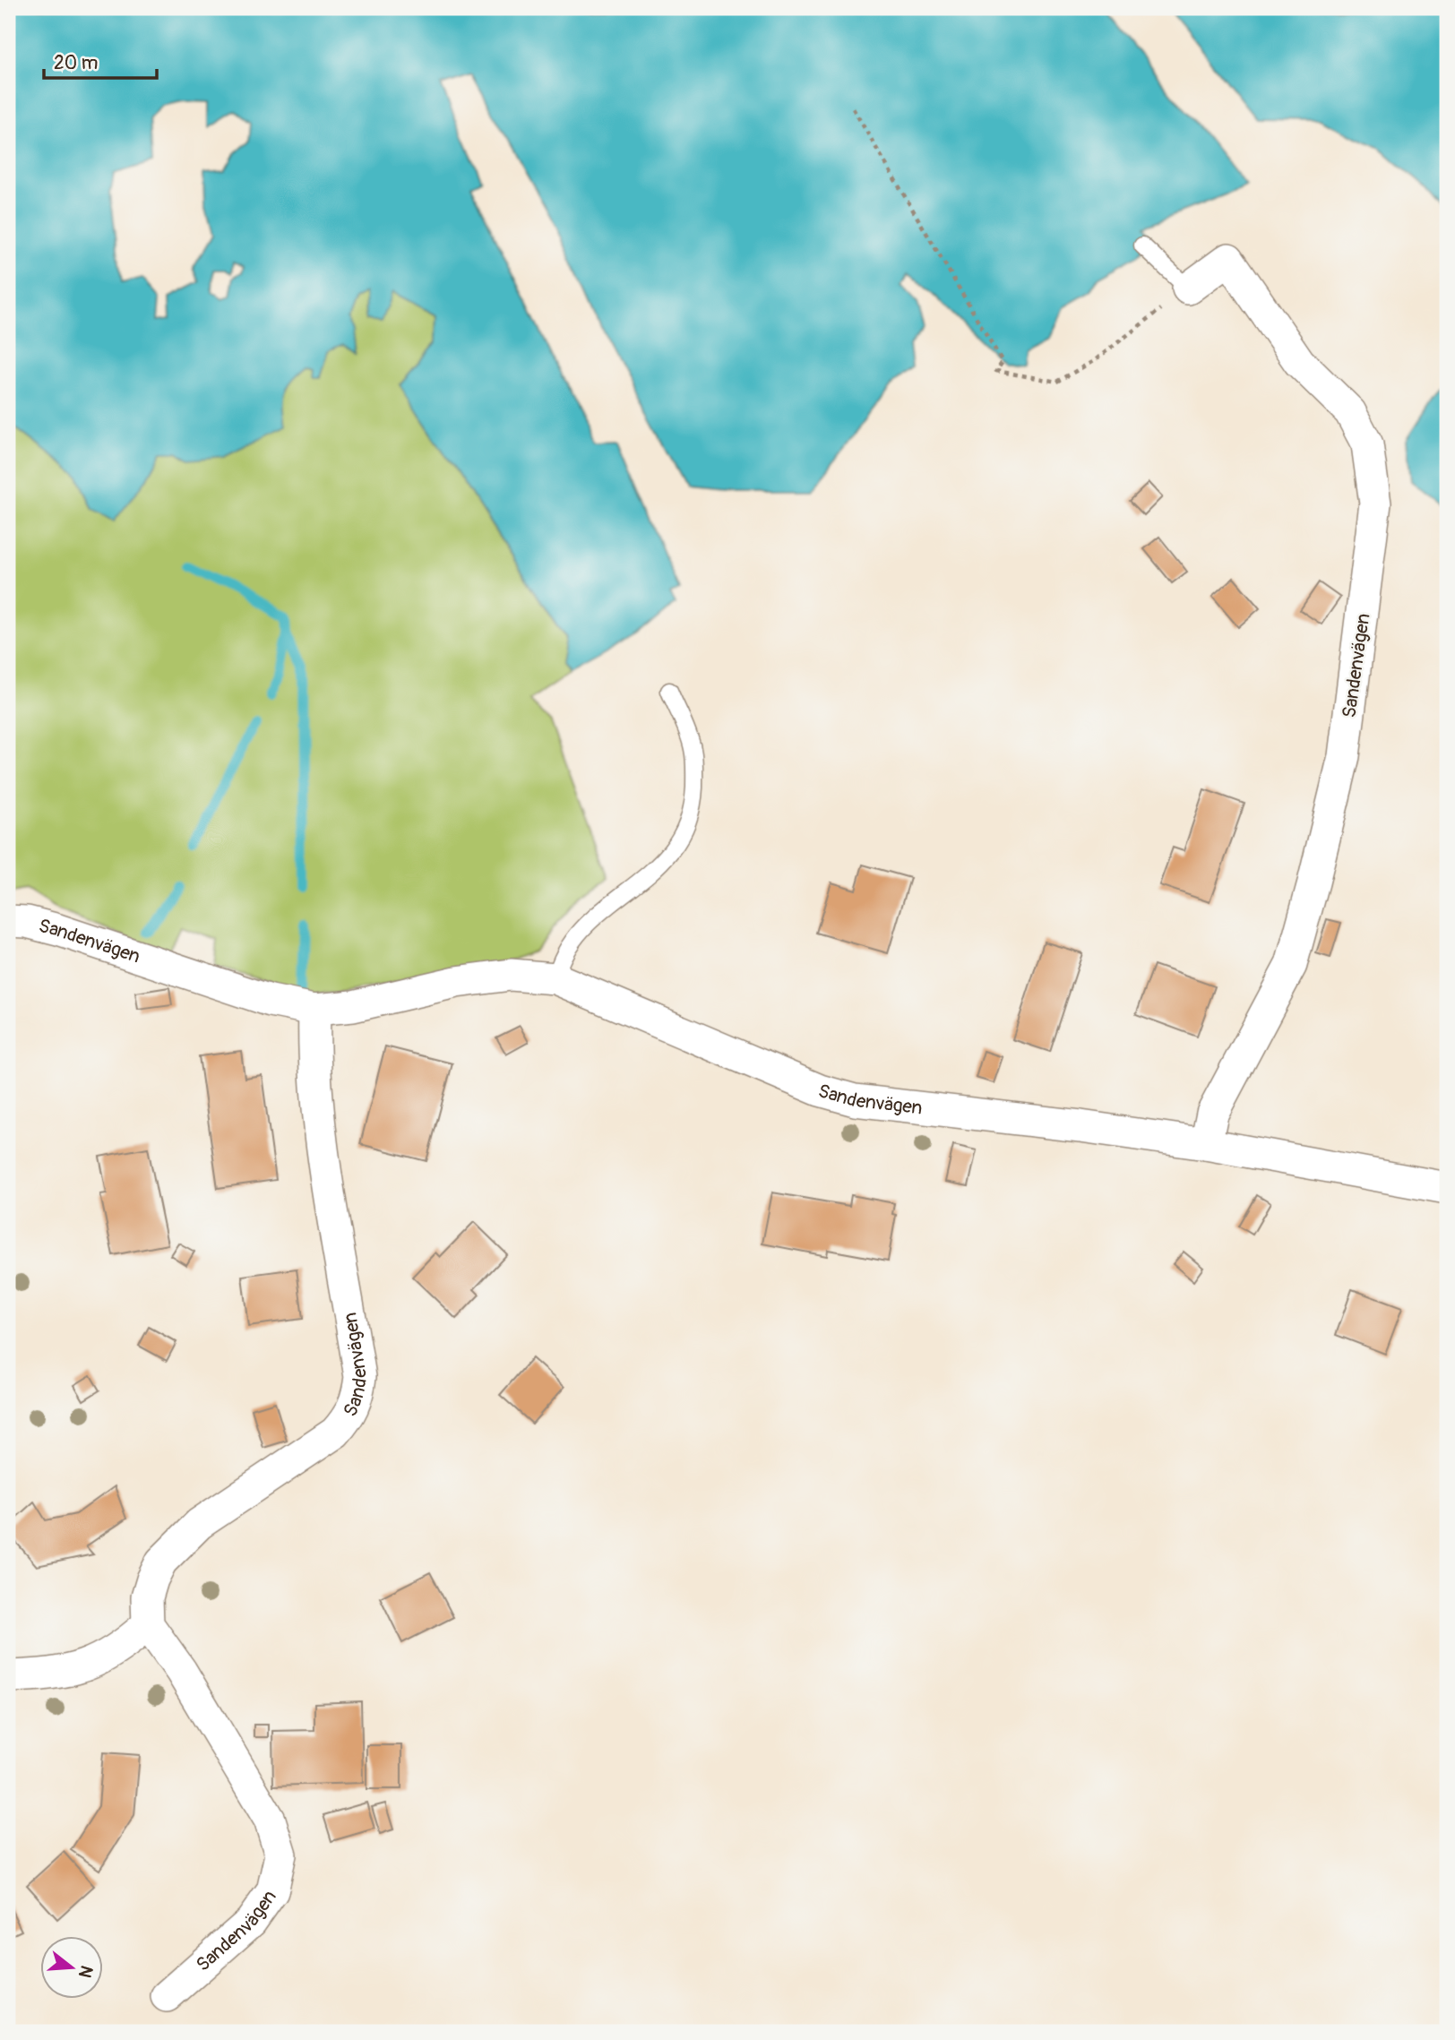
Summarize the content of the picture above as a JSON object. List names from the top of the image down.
{
  "streets": {
    "street": ["Sandenvägen"]
  },
  "scale_bar": "20 m",
  "north": "right"
}
